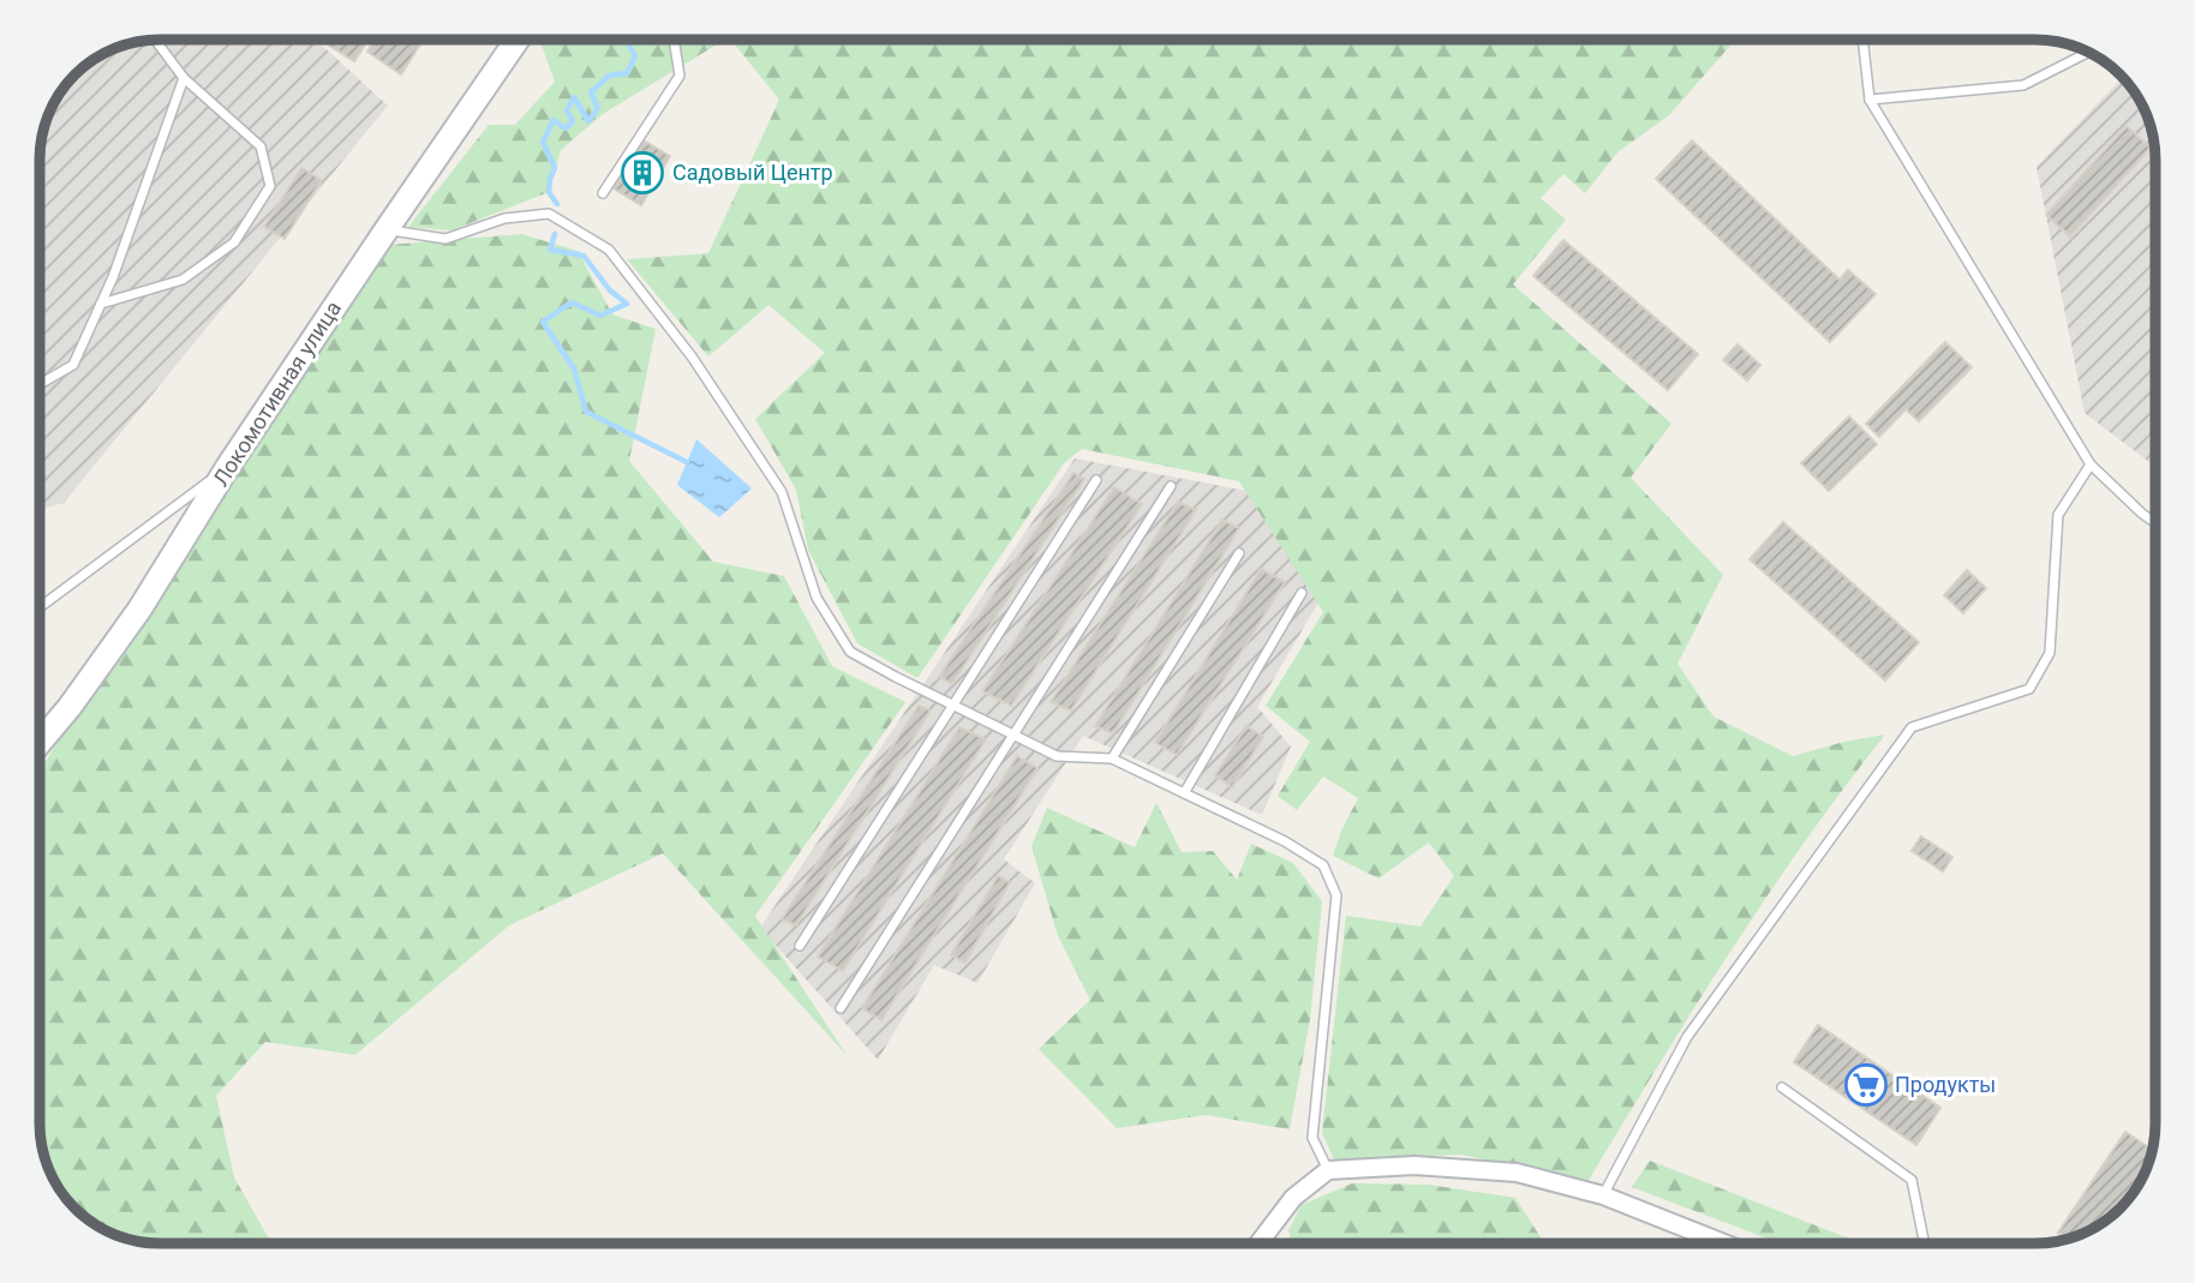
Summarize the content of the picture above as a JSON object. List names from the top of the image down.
{
  "streets": {
    "street": ["Локомотивная улица"]
  },
  "places": {
    "building": ["Садовый Центр"],
    "supermarket": ["Продукты"]
  }
}
